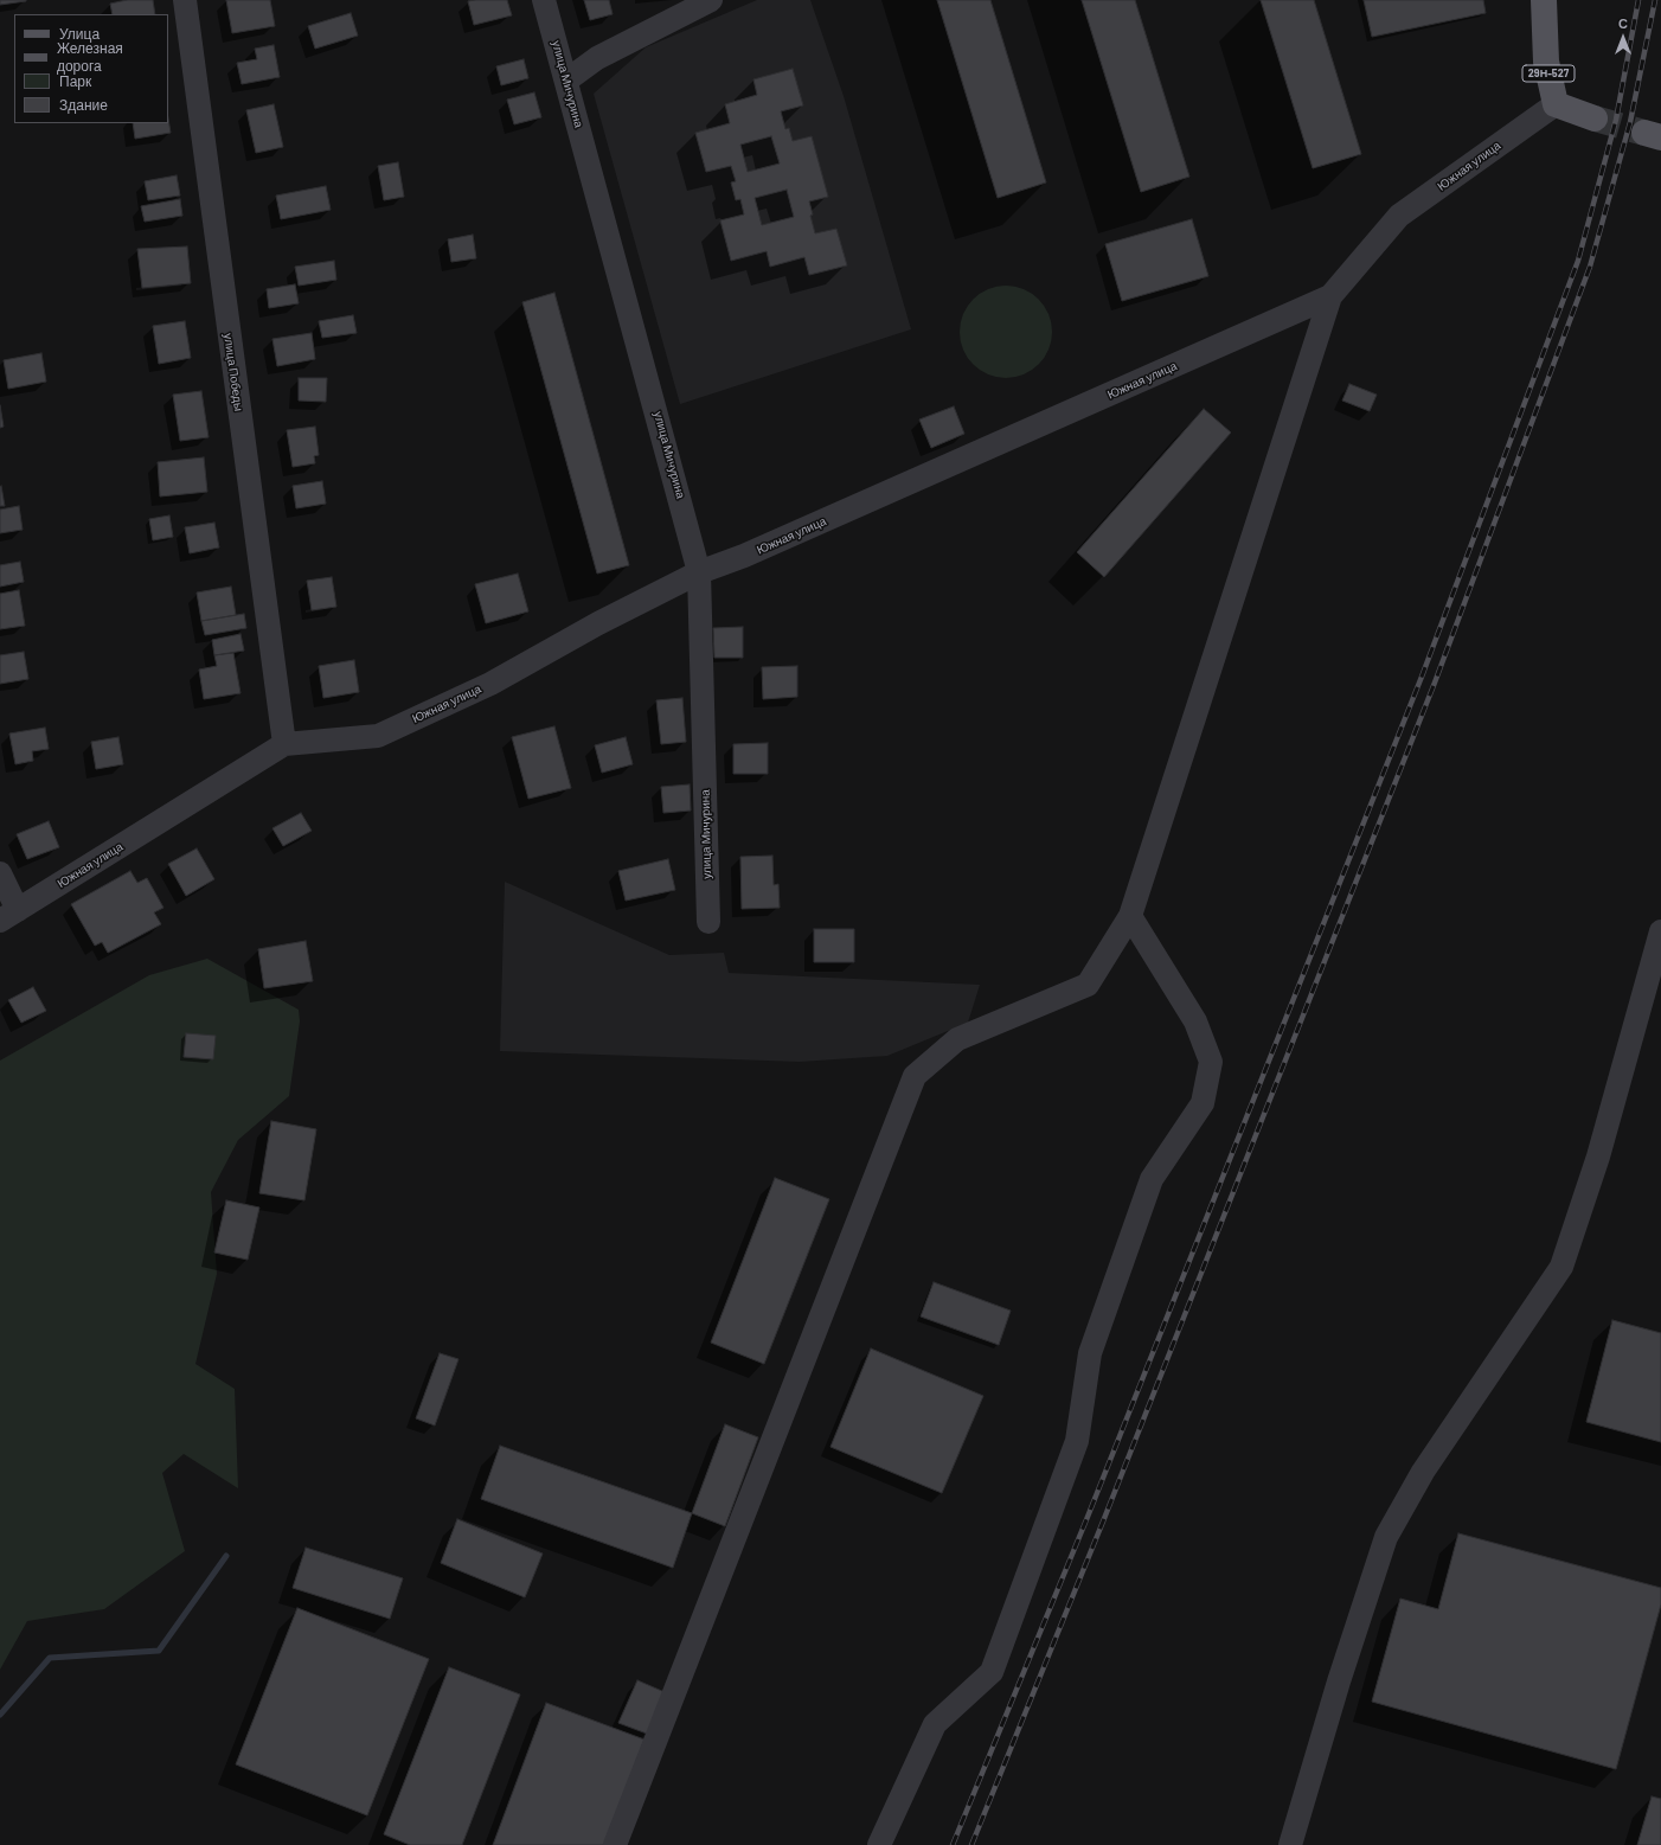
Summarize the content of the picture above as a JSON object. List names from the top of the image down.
{
  "streets": {
    "main road": ["29Н-527"],
    "street": ["улица Мичурина", "Южная улица", "улица Победы"]
  },
  "crossings": [
    ["29Н-527", "Южная улица"],
    ["улица Мичурина", "Южная улица"],
    ["Южная улица", "улица Победы"]
  ],
  "legend": [
    "Улица",
    "Железная дорога",
    "Парк",
    "Здание"
  ],
  "north": "top"
}
